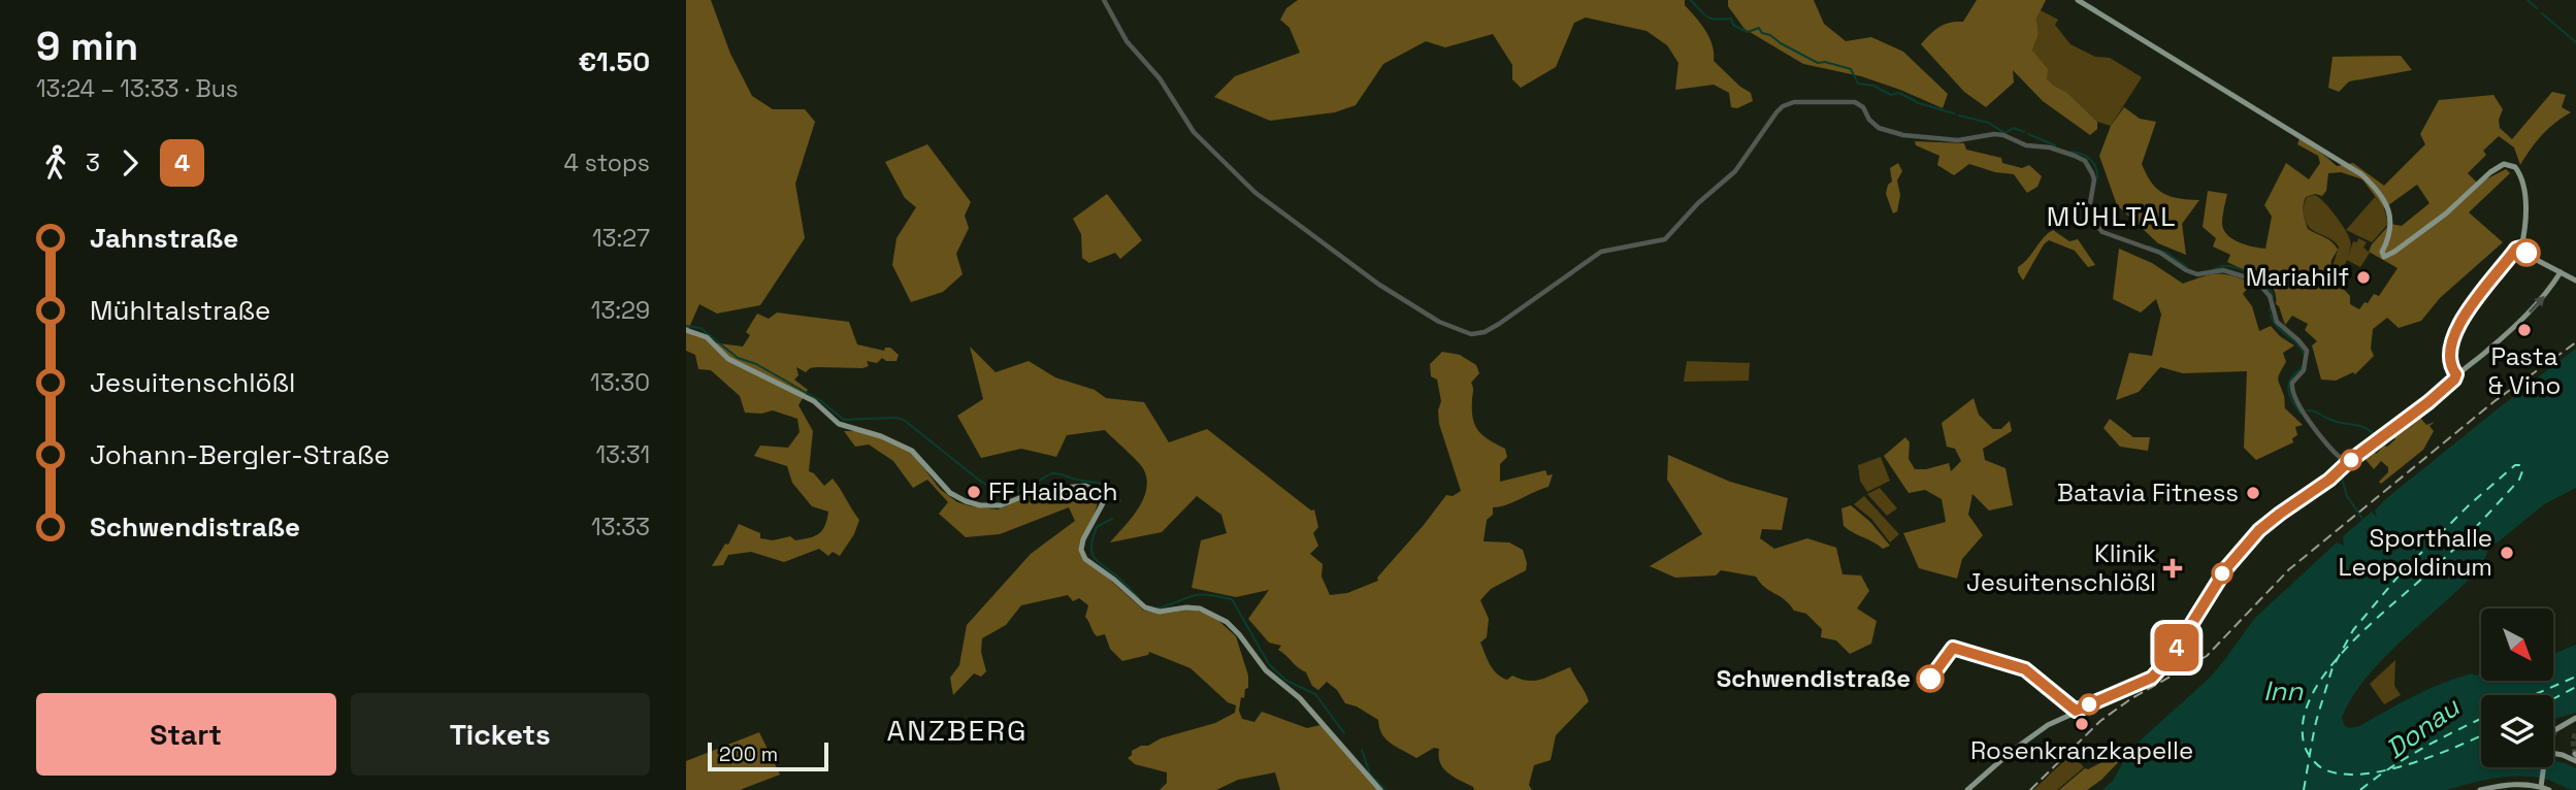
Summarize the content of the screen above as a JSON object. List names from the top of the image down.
{
  "districts": ["MÜHLTAL", "ANZBERG"],
  "water": ["Inn", "Donau"],
  "places": {
    "other": [
      "Mariahilf",
      "Pasta & Vino",
      "FF Haibach",
      "Batavia Fitness",
      "Sporthalle Leopoldinum",
      "Schwendistraße",
      "Rosenkranzkapelle"
    ],
    "health": ["Klinik Jesuitenschlößl"]
  },
  "lines": ["bus line 4"],
  "scale_bar": "200 m",
  "north": "bottom right",
  "page": {
    "heading": ["9 min", "13:24 – 13:33 · Bus", "€1.50"],
    "on_map": "4",
    "legs": ["3", "4", "4 stops"],
    "list": [
      {
        "name": "Jahnstraße",
        "value": "13:27"
      },
      {
        "name": "Mühltalstraße",
        "value": "13:29"
      },
      {
        "name": "Jesuitenschlößl",
        "value": "13:30"
      },
      {
        "name": "Johann-Bergler-Straße",
        "value": "13:31"
      },
      {
        "name": "Schwendistraße",
        "value": "13:33"
      }
    ],
    "buttons": ["Start", "Tickets"],
    "scale": "200 m"
  }
}
